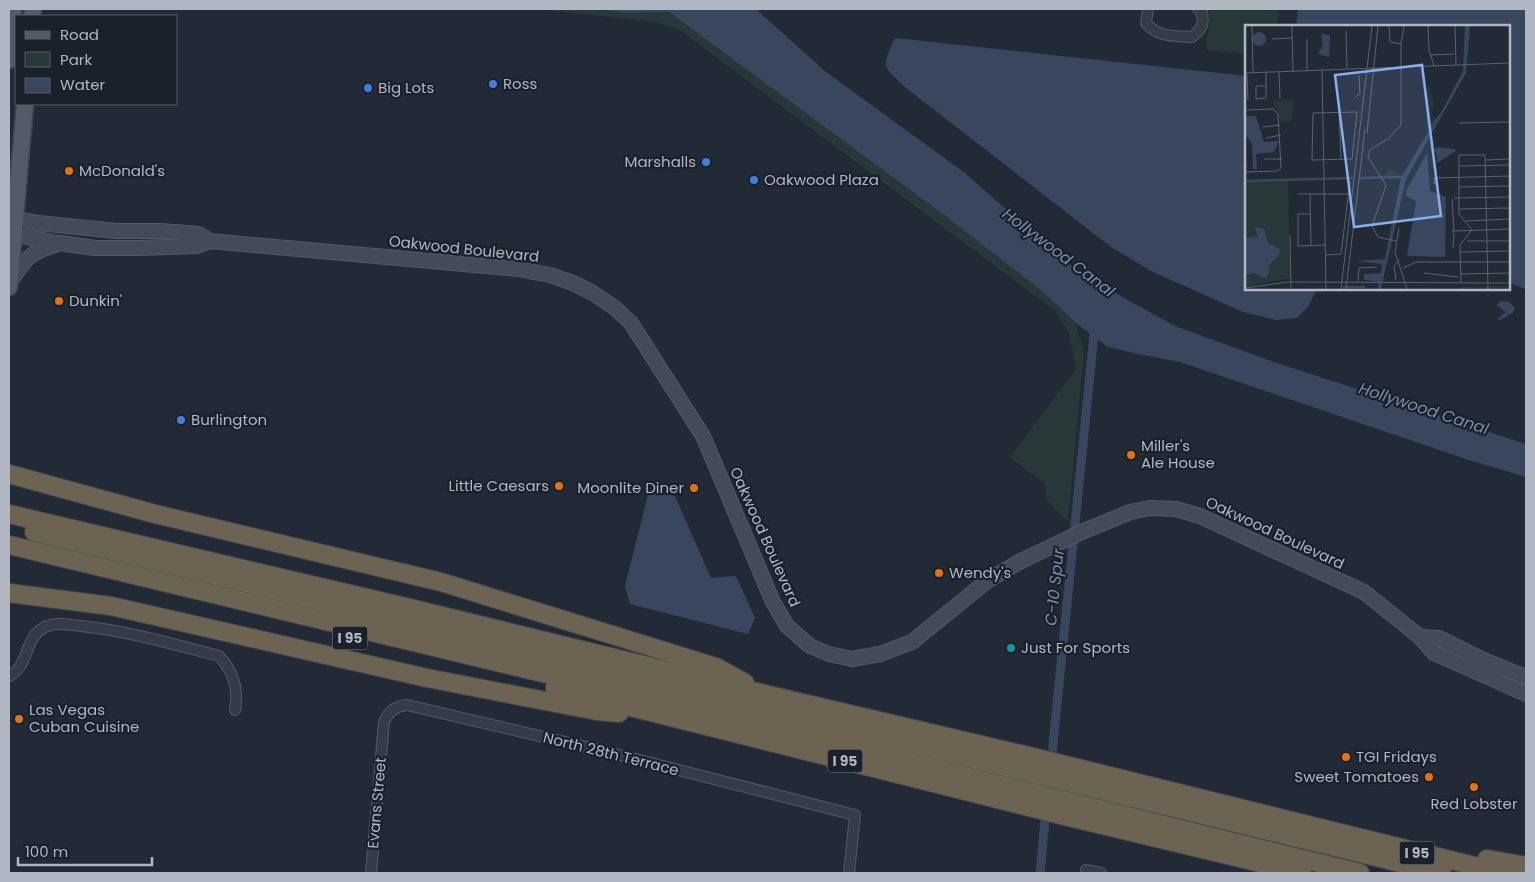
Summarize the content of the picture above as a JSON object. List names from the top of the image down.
{
  "streets": {
    "highway": ["I 95"],
    "street": ["Oakwood Boulevard", "North 28th Terrace", "Evans Street"]
  },
  "crossings": [
    ["North 28th Terrace", "Evans Street"]
  ],
  "water": ["Hollywood Canal", "C-10 Spur"],
  "places": [
    "Ross",
    "Big Lots",
    "Marshalls",
    "McDonald's",
    "Oakwood Plaza",
    "Dunkin'",
    "Burlington",
    "Miller's Ale House",
    "Little Caesars",
    "Moonlite Diner",
    "Wendy's",
    "Just For Sports",
    "Las Vegas Cuban Cuisine",
    "TGI Fridays",
    "Sweet Tomatoes",
    "Red Lobster"
  ],
  "legend": ["Road", "Park", "Water"],
  "scale_bar": "100 m"
}
